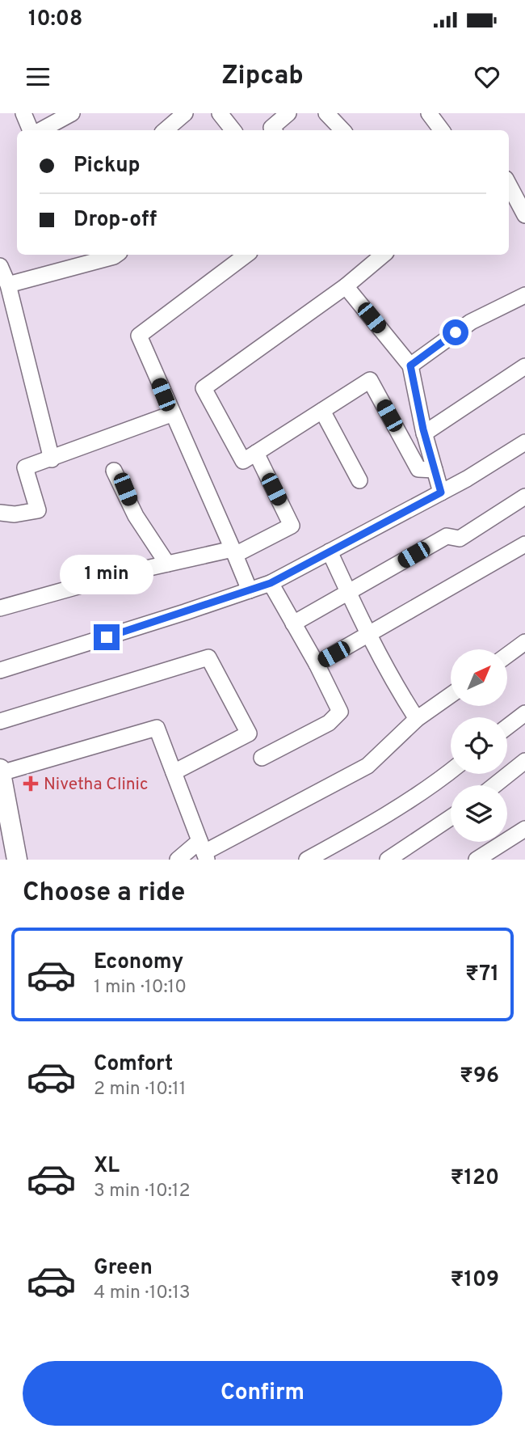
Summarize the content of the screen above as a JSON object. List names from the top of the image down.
{
  "places": {
    "health": ["Nivetha Clinic"]
  },
  "north": "top right",
  "page": {
    "status": "10:08",
    "header": "Zipcab",
    "banner": ["Pickup", "Drop-off"],
    "bubble": "1 min",
    "heading": "Choose a ride",
    "list": [
      {
        "name": "Economy",
        "note": "1 min · 10:10",
        "value": "₹71"
      },
      {
        "name": "Comfort",
        "note": "2 min · 10:11",
        "value": "₹96"
      },
      {
        "name": "XL",
        "note": "3 min · 10:12",
        "value": "₹120"
      },
      {
        "name": "Green",
        "note": "4 min · 10:13",
        "value": "₹109"
      }
    ],
    "buttons": "Confirm"
  }
}
